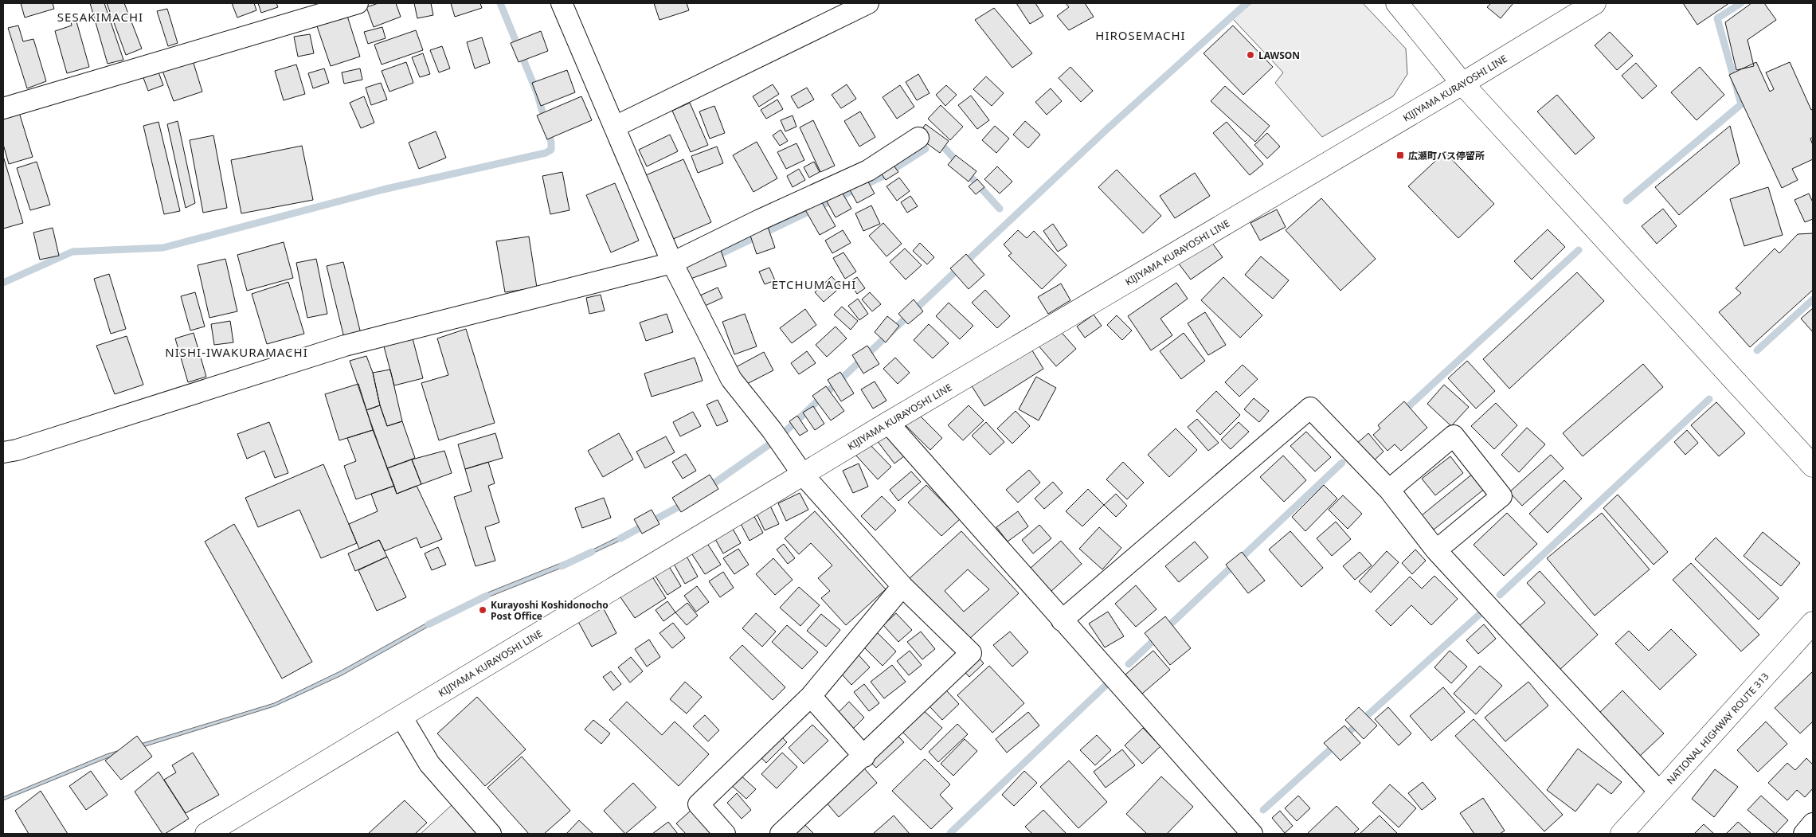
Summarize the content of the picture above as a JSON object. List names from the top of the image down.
{
  "streets": {
    "main road": ["KIJIYAMA KURAYOSHI LINE", "NATIONAL HIGHWAY ROUTE 313"]
  },
  "districts": [
    "SESAKIMACHI",
    "HIROSEMACHI",
    "ETCHUMACHI",
    "NISHI-IWAKURAMACHI"
  ],
  "places": {
    "other": ["LAWSON", "Kurayoshi Koshidonocho Post Office"],
    "transit": ["広瀬町バス停留所"]
  }
}
